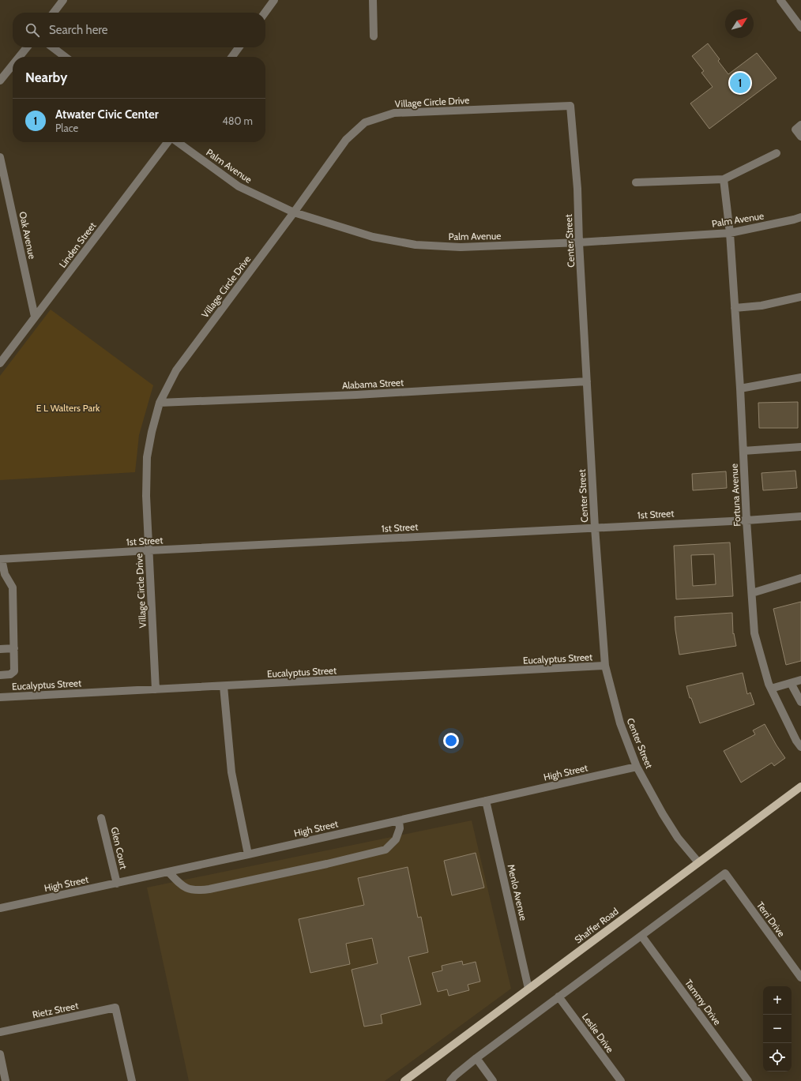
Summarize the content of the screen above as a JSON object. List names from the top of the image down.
{
  "streets": {
    "main road": ["Shaffer Road"],
    "street": [
      "Village Circle Drive",
      "Palm Avenue",
      "Oak Avenue",
      "Center Street",
      "Linden Street",
      "Alabama Street",
      "Fortuna Avenue",
      "1st Street",
      "Eucalyptus Street",
      "High Street",
      "Glen Court",
      "Menlo Avenue",
      "Terri Drive",
      "Tammy Drive",
      "Rietz Street",
      "Leslie Drive"
    ]
  },
  "crossings": [
    ["Village Circle Drive", "Palm Avenue"],
    ["Village Circle Drive", "Center Street"],
    ["Village Circle Drive", "Alabama Street"],
    ["Village Circle Drive", "1st Street"],
    ["Village Circle Drive", "Eucalyptus Street"],
    ["Palm Avenue", "Center Street"],
    ["Palm Avenue", "Fortuna Avenue"],
    ["Oak Avenue", "Linden Street"],
    ["Center Street", "Alabama Street"],
    ["Center Street", "1st Street"],
    ["Center Street", "Eucalyptus Street"],
    ["Center Street", "High Street"],
    ["Center Street", "Shaffer Road"],
    ["Fortuna Avenue", "1st Street"],
    ["High Street", "Glen Court"],
    ["High Street", "Menlo Avenue"],
    ["Menlo Avenue", "Shaffer Road"],
    ["Terri Drive", "Tammy Drive"]
  ],
  "parks": ["E L Walters Park"],
  "north": "top right",
  "page": {
    "search": "Search here",
    "heading": "Nearby",
    "pins": "1",
    "list": [
      {
        "mark": "1",
        "name": "Atwater Civic Center",
        "note": "Place",
        "value": "480 m"
      }
    ],
    "map_buttons": ["+", "−"]
  }
}
